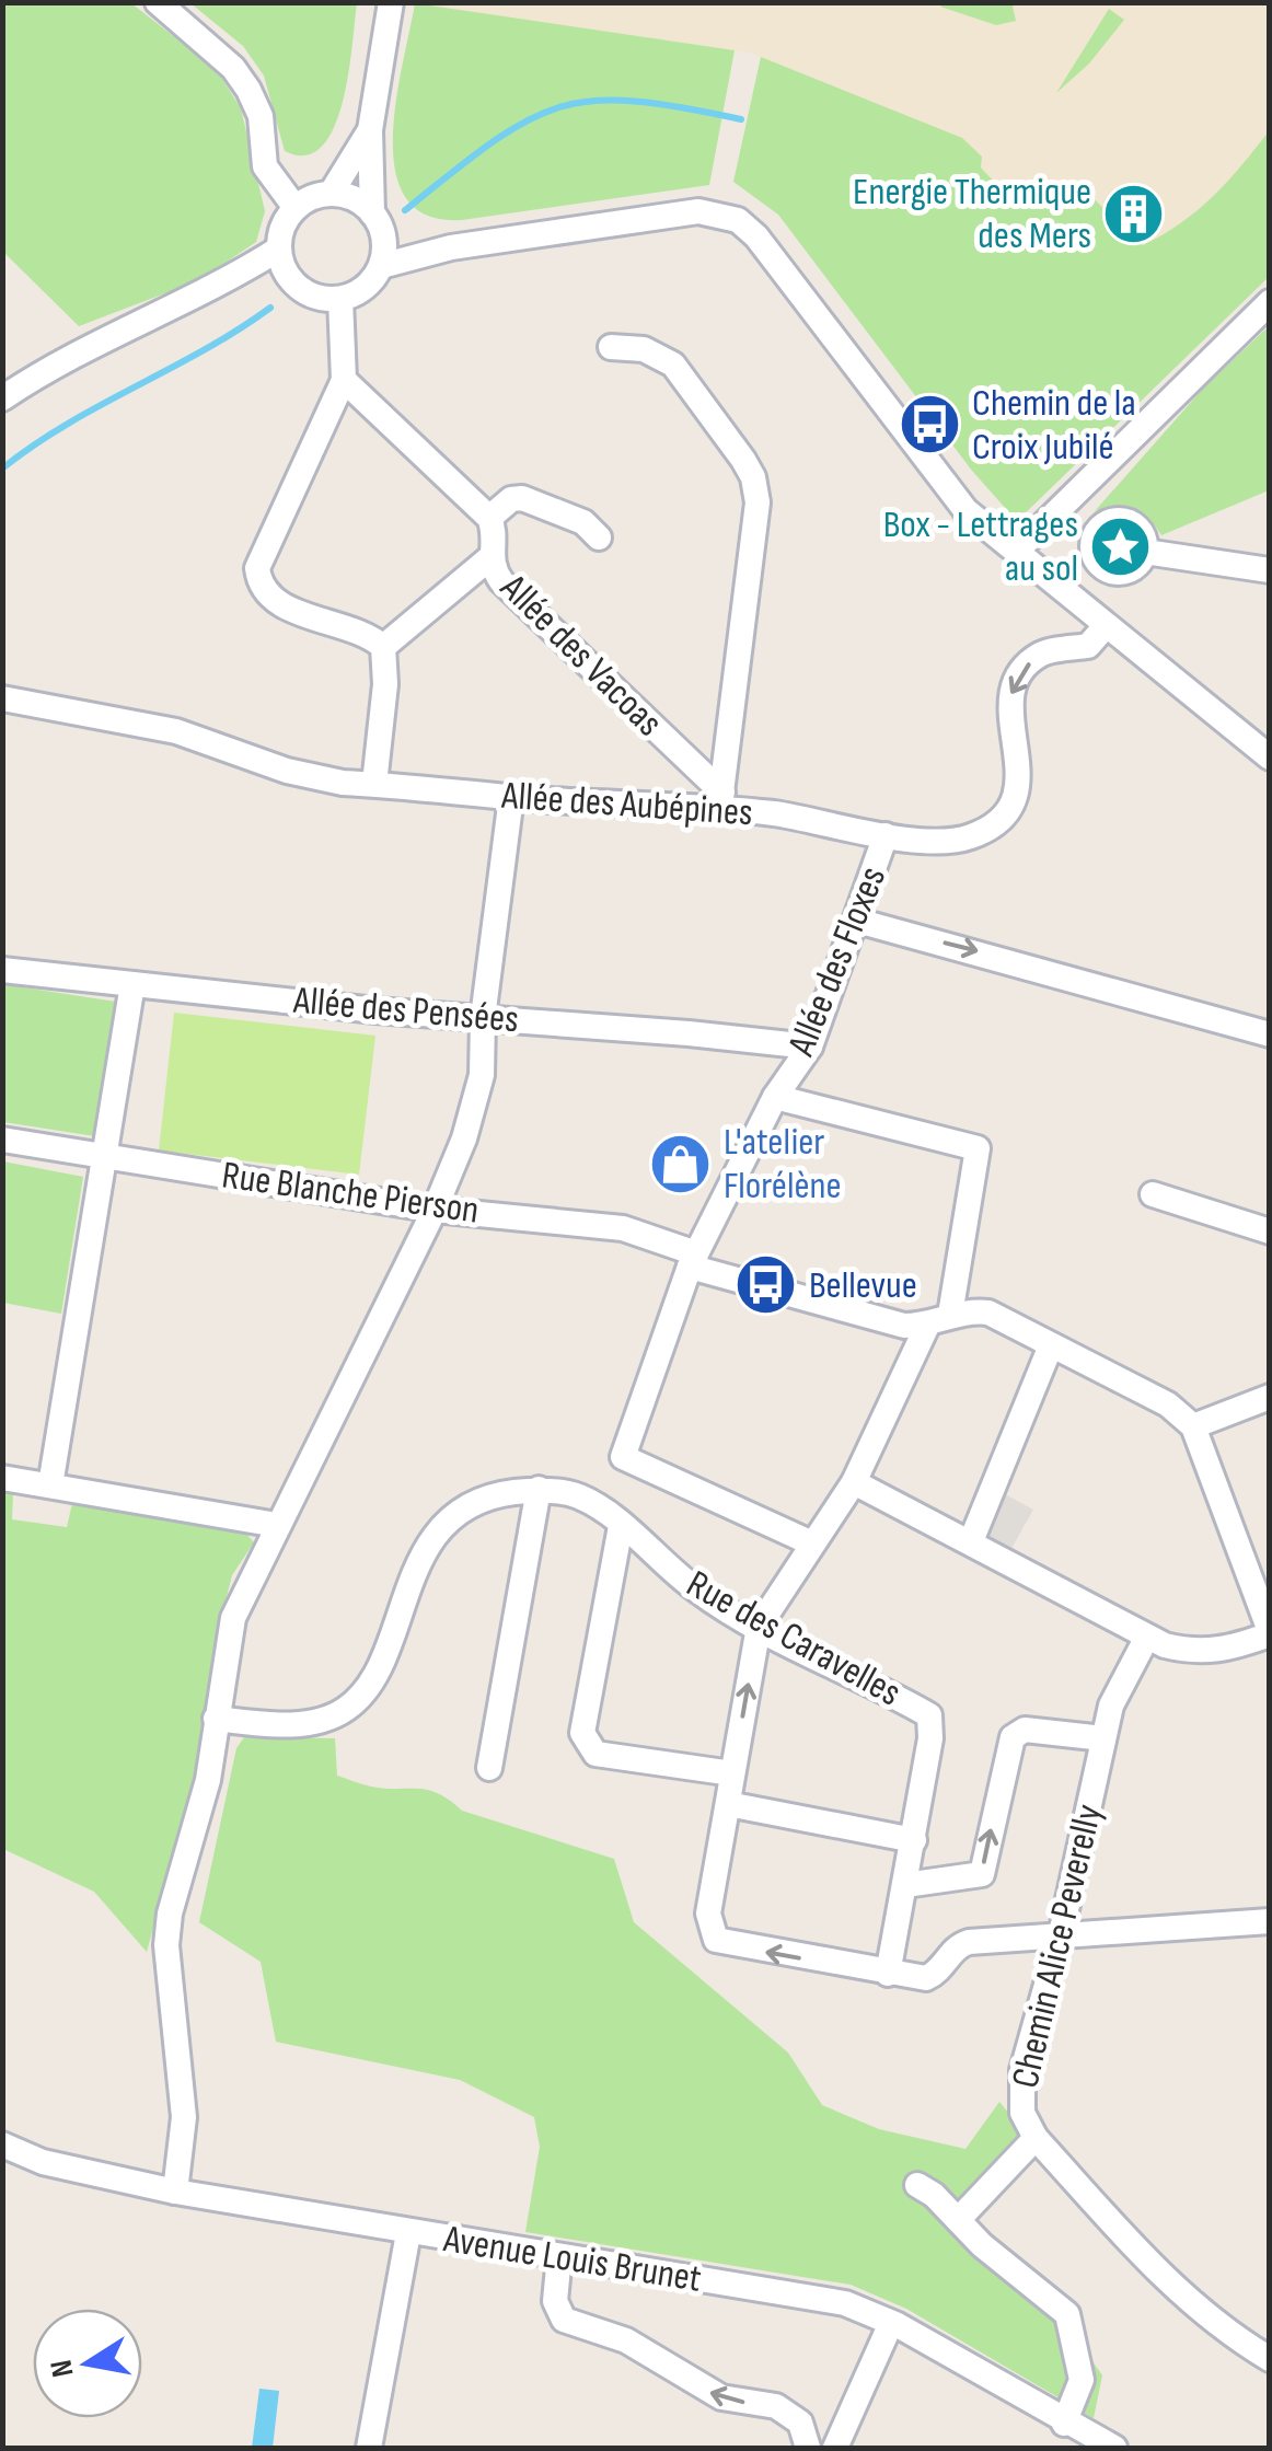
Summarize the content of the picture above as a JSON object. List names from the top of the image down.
{
  "streets": {
    "street": [
      "Allée des Vacoas",
      "Allée des Aubépines",
      "Allée des Floxes",
      "Allée des Pensées",
      "Rue Blanche Pierson",
      "Rue des Caravelles",
      "Chemin Alice Peverelly",
      "Avenue Louis Brunet"
    ]
  },
  "crossings": [
    ["Allée des Vacoas", "Allée des Aubépines"],
    ["Allée des Aubépines", "Allée des Floxes"],
    ["Allée des Floxes", "Allée des Pensées"],
    ["Allée des Floxes", "Rue Blanche Pierson"]
  ],
  "places": {
    "building": ["Energie Thermique des Mers"],
    "bus stop": ["Chemin de la Croix Jubilé", "Bellevue"],
    "place": ["Box - Lettrages au sol"],
    "shop": ["L'atelier Florélène"]
  },
  "north": "left"
}
